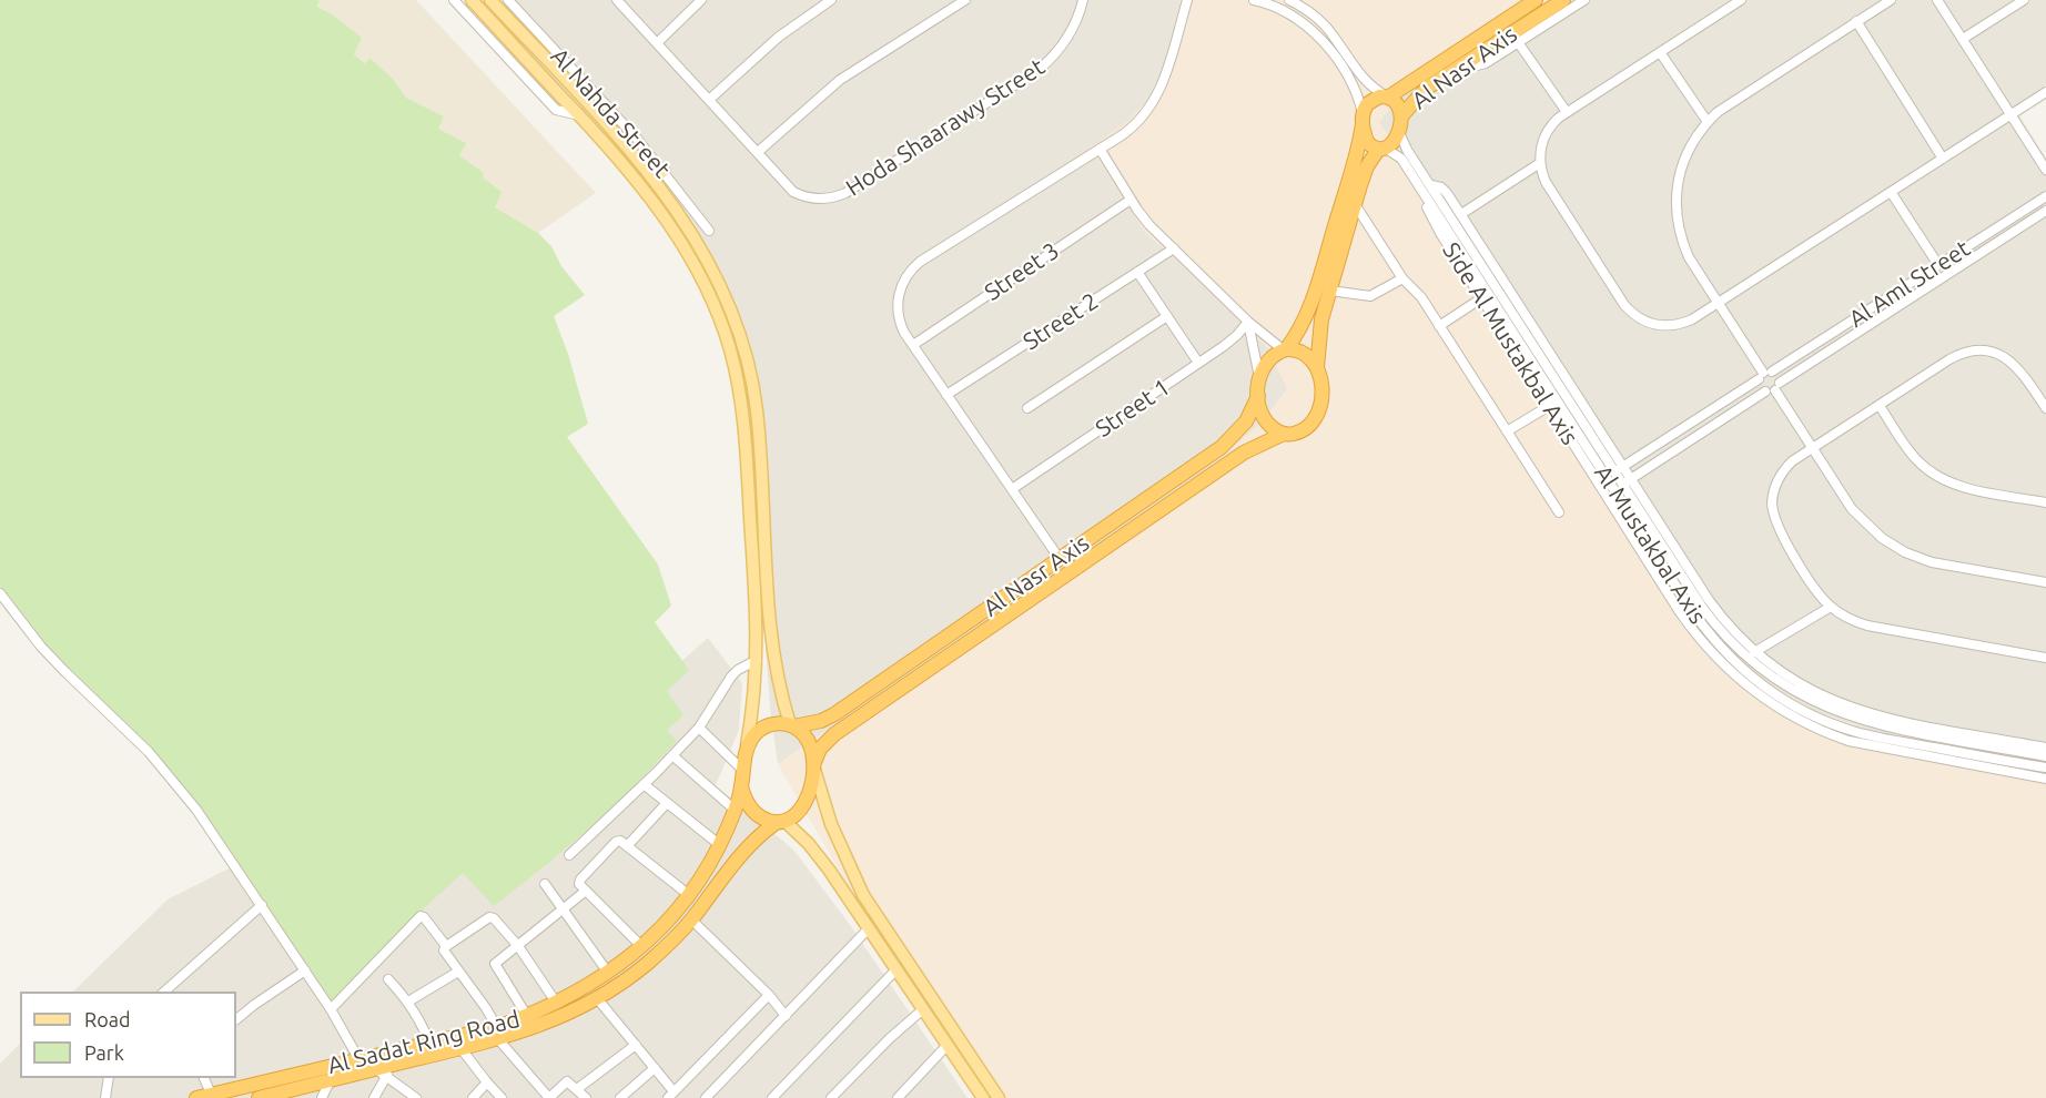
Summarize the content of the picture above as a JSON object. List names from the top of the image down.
{
  "streets": {
    "highway": ["Al Nasr Axis", "Al Sadat Ring Road"],
    "street": [
      "Al Nahda Street",
      "Hoda Shaarawy Street",
      "Street 3",
      "Al Aml Street",
      "Street 2",
      "Side Al Mustakbal Axis",
      "Street 1",
      "Al Mustakbal Axis"
    ]
  },
  "crossings": [
    ["Al Nasr Axis", "Al Mustakbal Axis"],
    ["Al Nasr Axis", "Al Sadat Ring Road"],
    ["Al Aml Street", "Side Al Mustakbal Axis"],
    ["Al Aml Street", "Al Mustakbal Axis"],
    ["Side Al Mustakbal Axis", "Al Mustakbal Axis"]
  ],
  "legend": ["Road", "Park"]
}
